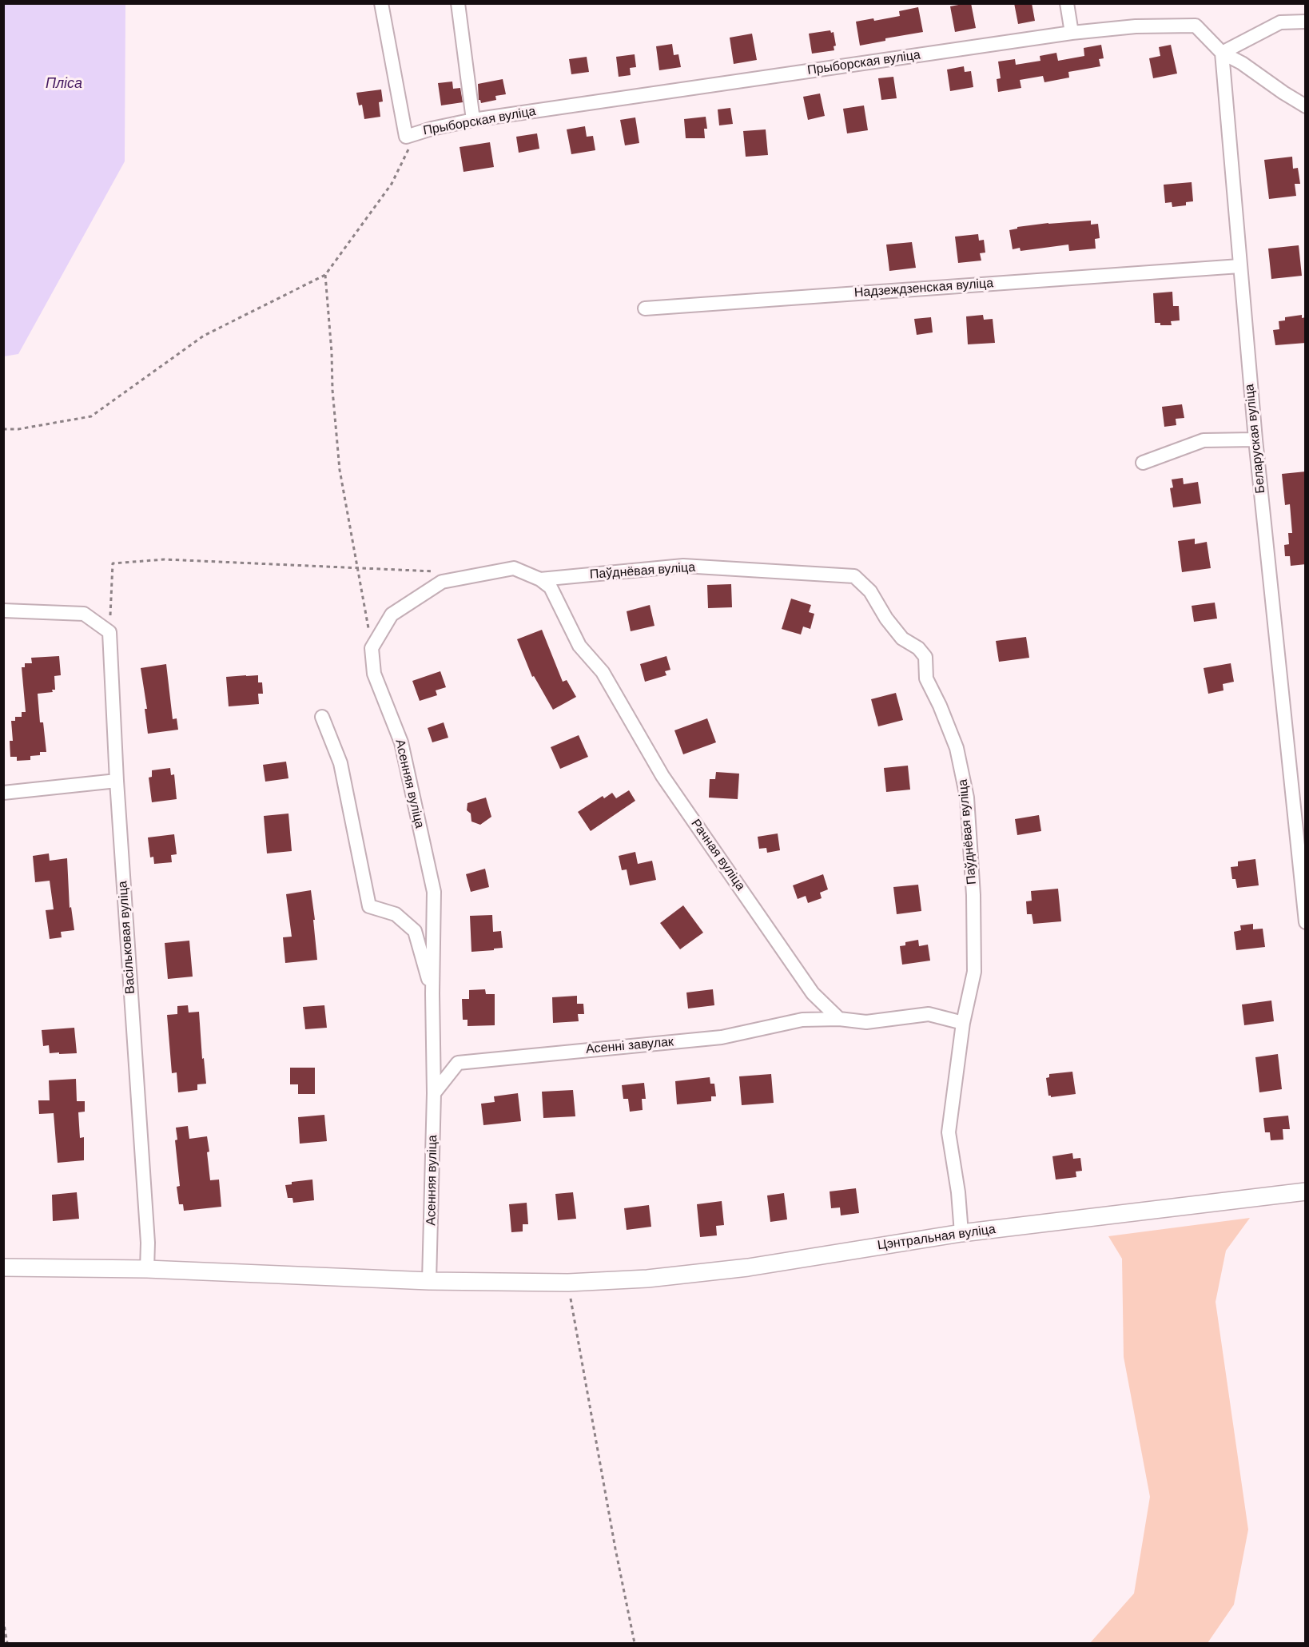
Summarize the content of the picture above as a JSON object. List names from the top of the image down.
{
  "streets": {
    "street": [
      "Прыборская вуліца",
      "Надзеждзенская вуліца",
      "Беларуская вуліца",
      "Паўднёвая вуліца",
      "Асенняя вуліца",
      "Рачная вуліца",
      "Васільковая вуліца",
      "Асенні завулак",
      "Цэнтральная вуліца"
    ]
  },
  "crossings": [
    ["Прыборская вуліца", "Беларуская вуліца"],
    ["Надзеждзенская вуліца", "Беларуская вуліца"],
    ["Паўднёвая вуліца", "Рачная вуліца"],
    ["Паўднёвая вуліца", "Цэнтральная вуліца"],
    ["Асенняя вуліца", "Асенні завулак"],
    ["Асенняя вуліца", "Цэнтральная вуліца"],
    ["Рачная вуліца", "Асенні завулак"],
    ["Васільковая вуліца", "Цэнтральная вуліца"]
  ],
  "water": ["Пліса"]
}
